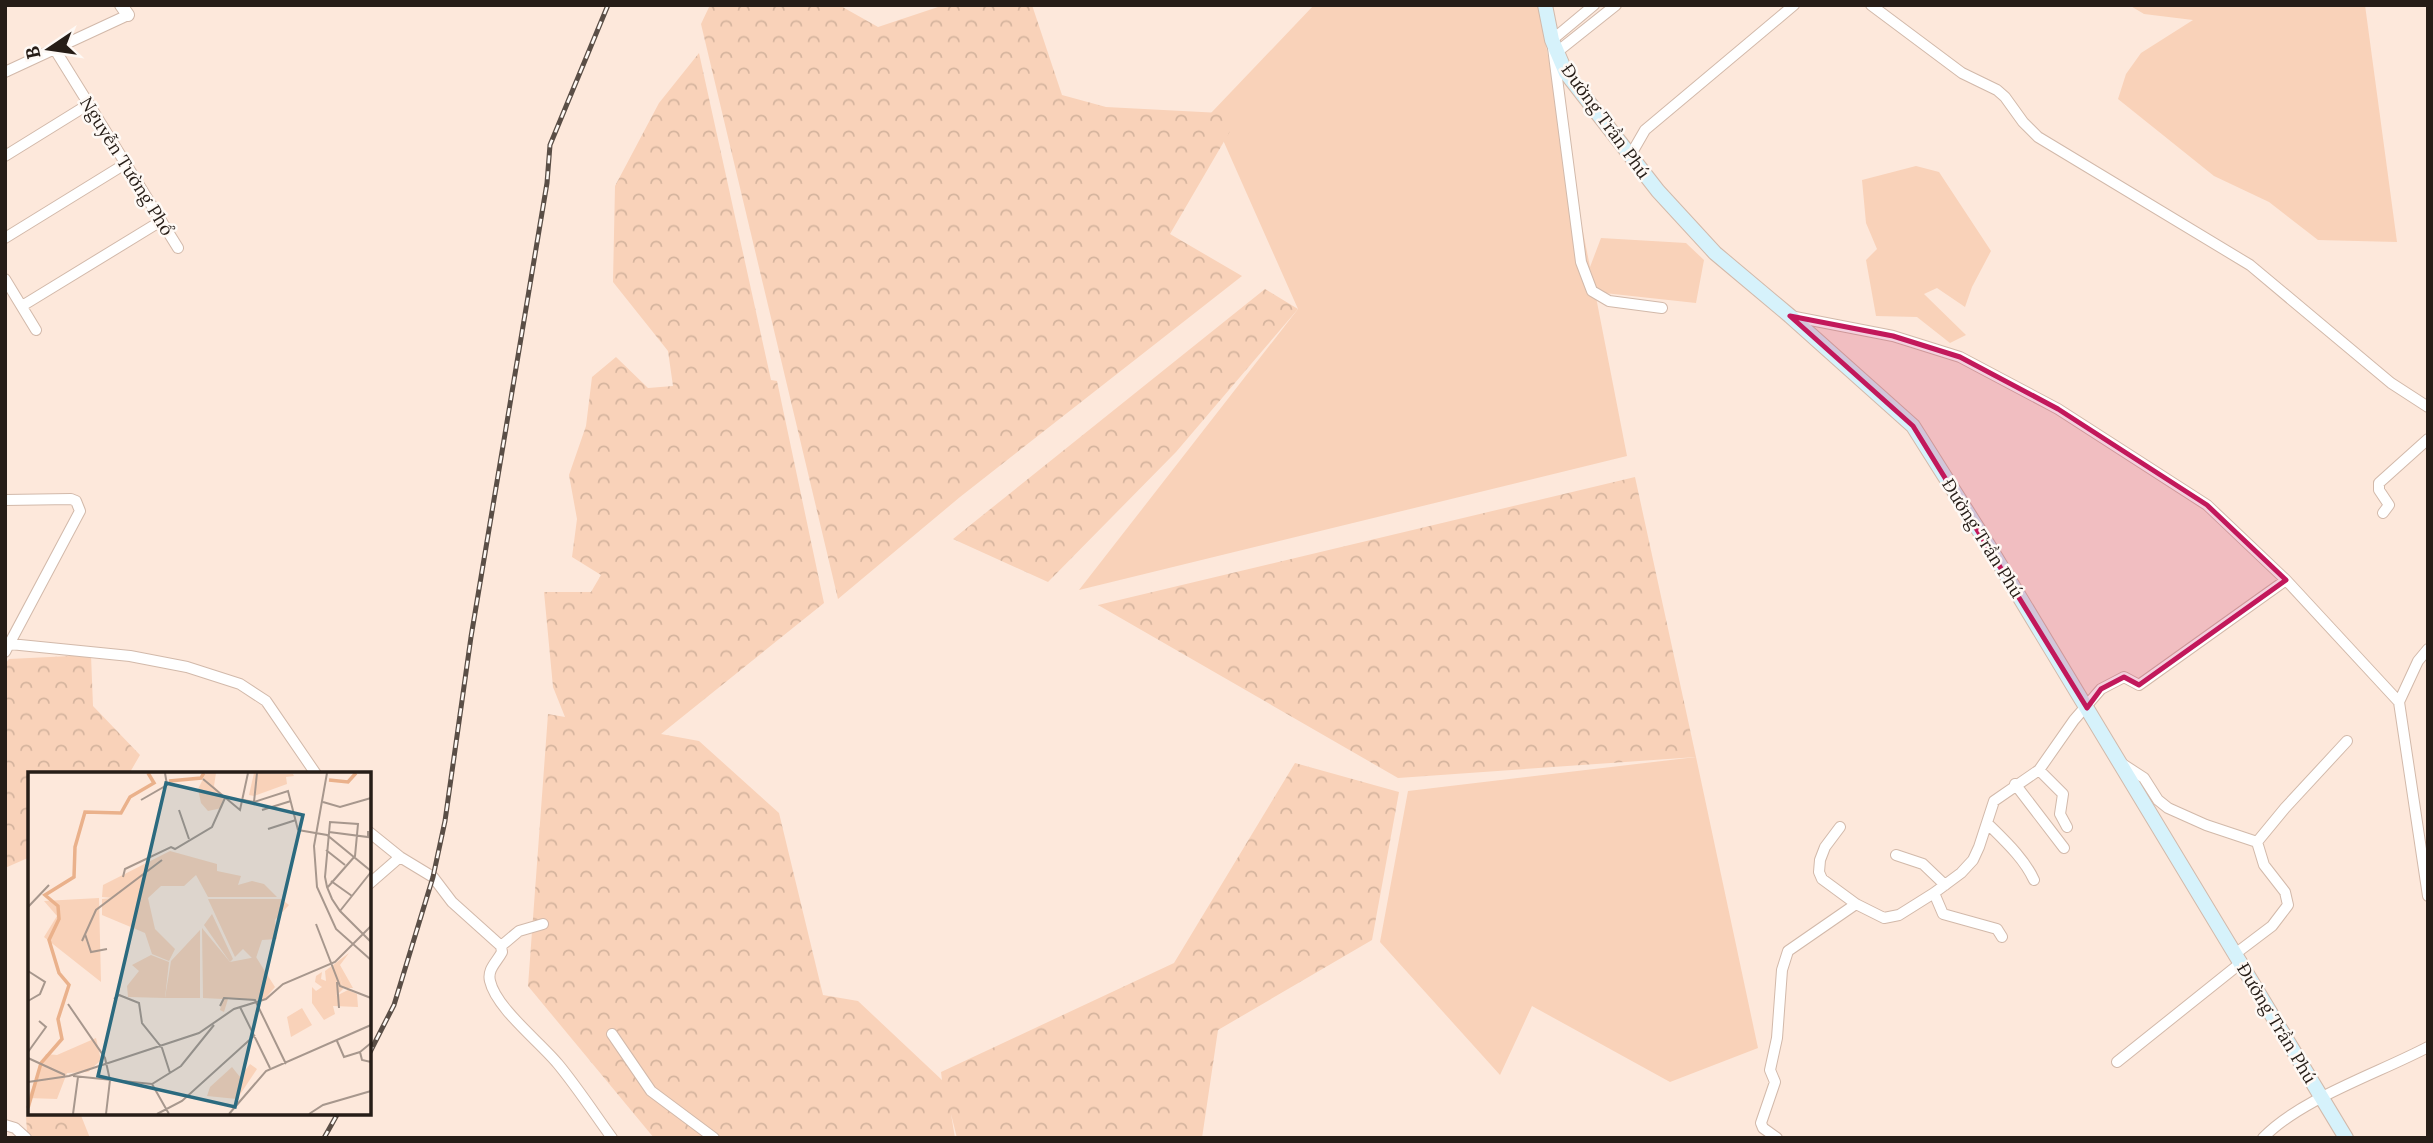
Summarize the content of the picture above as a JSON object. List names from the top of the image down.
{
  "streets": {
    "main road": ["Đường Trần Phú"],
    "street": ["Nguyễn Tường Phổ"]
  },
  "north": "left"
}
